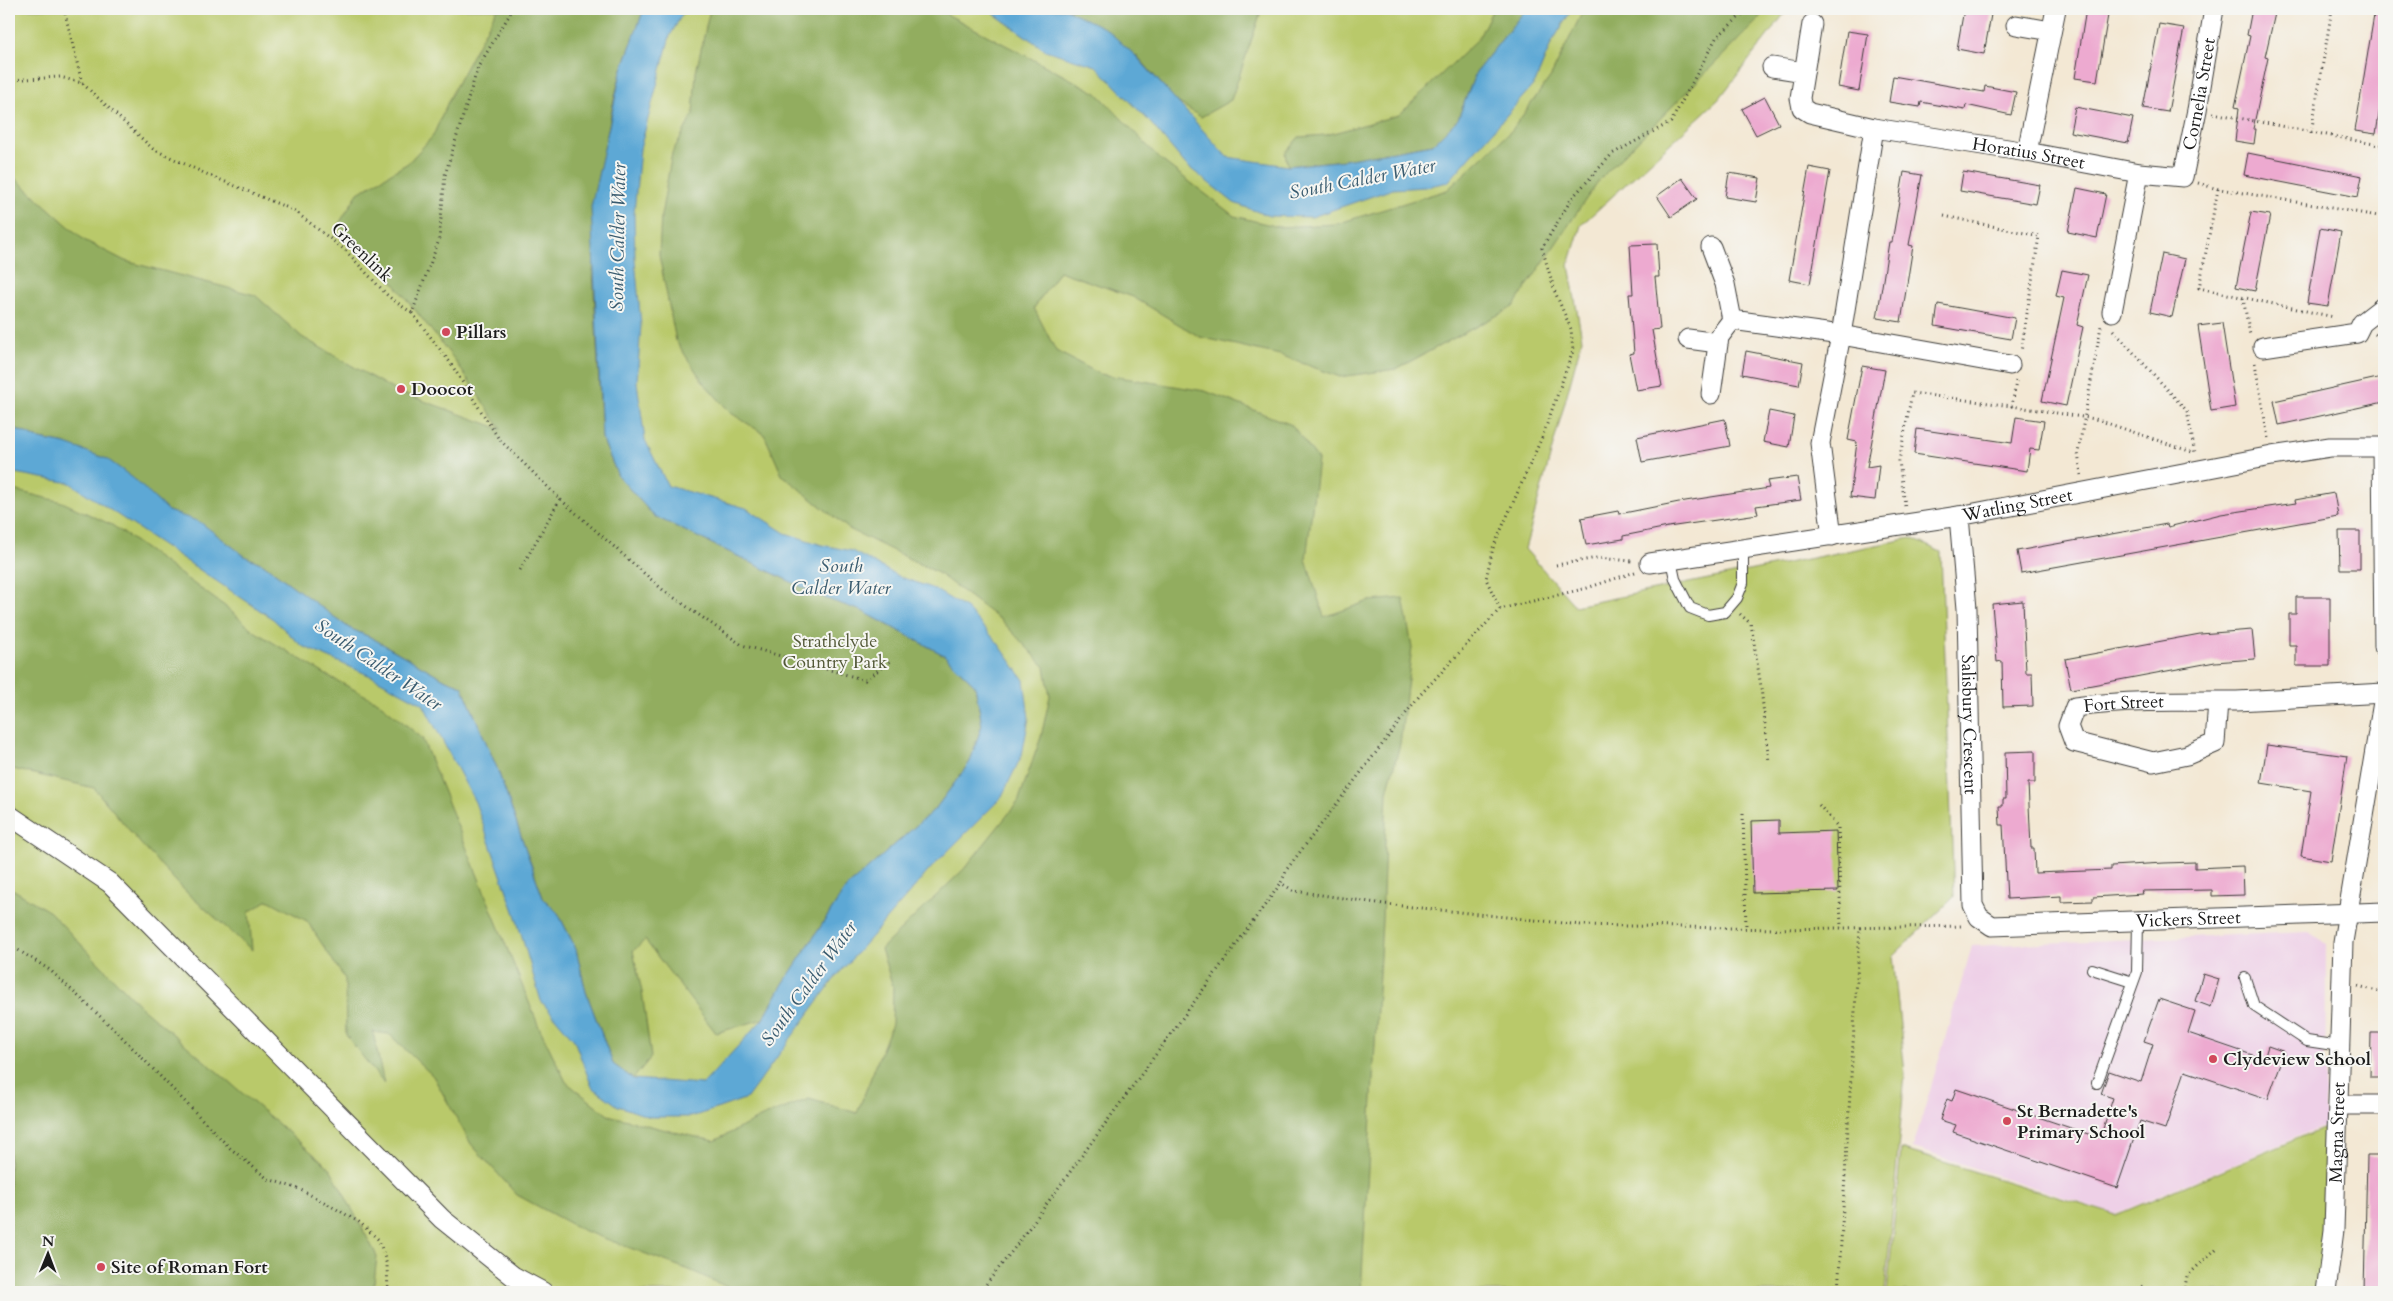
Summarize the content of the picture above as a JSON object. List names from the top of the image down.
{
  "streets": {
    "street": [
      "Cornelia Street",
      "Horatius Street",
      "Watling Street",
      "Fort Street",
      "Salisbury Crescent",
      "Vickers Street",
      "Magna Street"
    ],
    "path": ["Greenlink"]
  },
  "crossings": [
    ["Cornelia Street", "Horatius Street"],
    ["Watling Street", "Salisbury Crescent"],
    ["Fort Street", "Magna Street"],
    ["Salisbury Crescent", "Vickers Street"],
    ["Vickers Street", "Magna Street"]
  ],
  "water": ["South Calder Water"],
  "parks": ["Strathclyde Country Park"],
  "places": [
    "Pillars",
    "Doocot",
    "Clydeview School",
    "St Bernadette's Primary School",
    "Site of Roman Fort"
  ],
  "north": "top"
}
